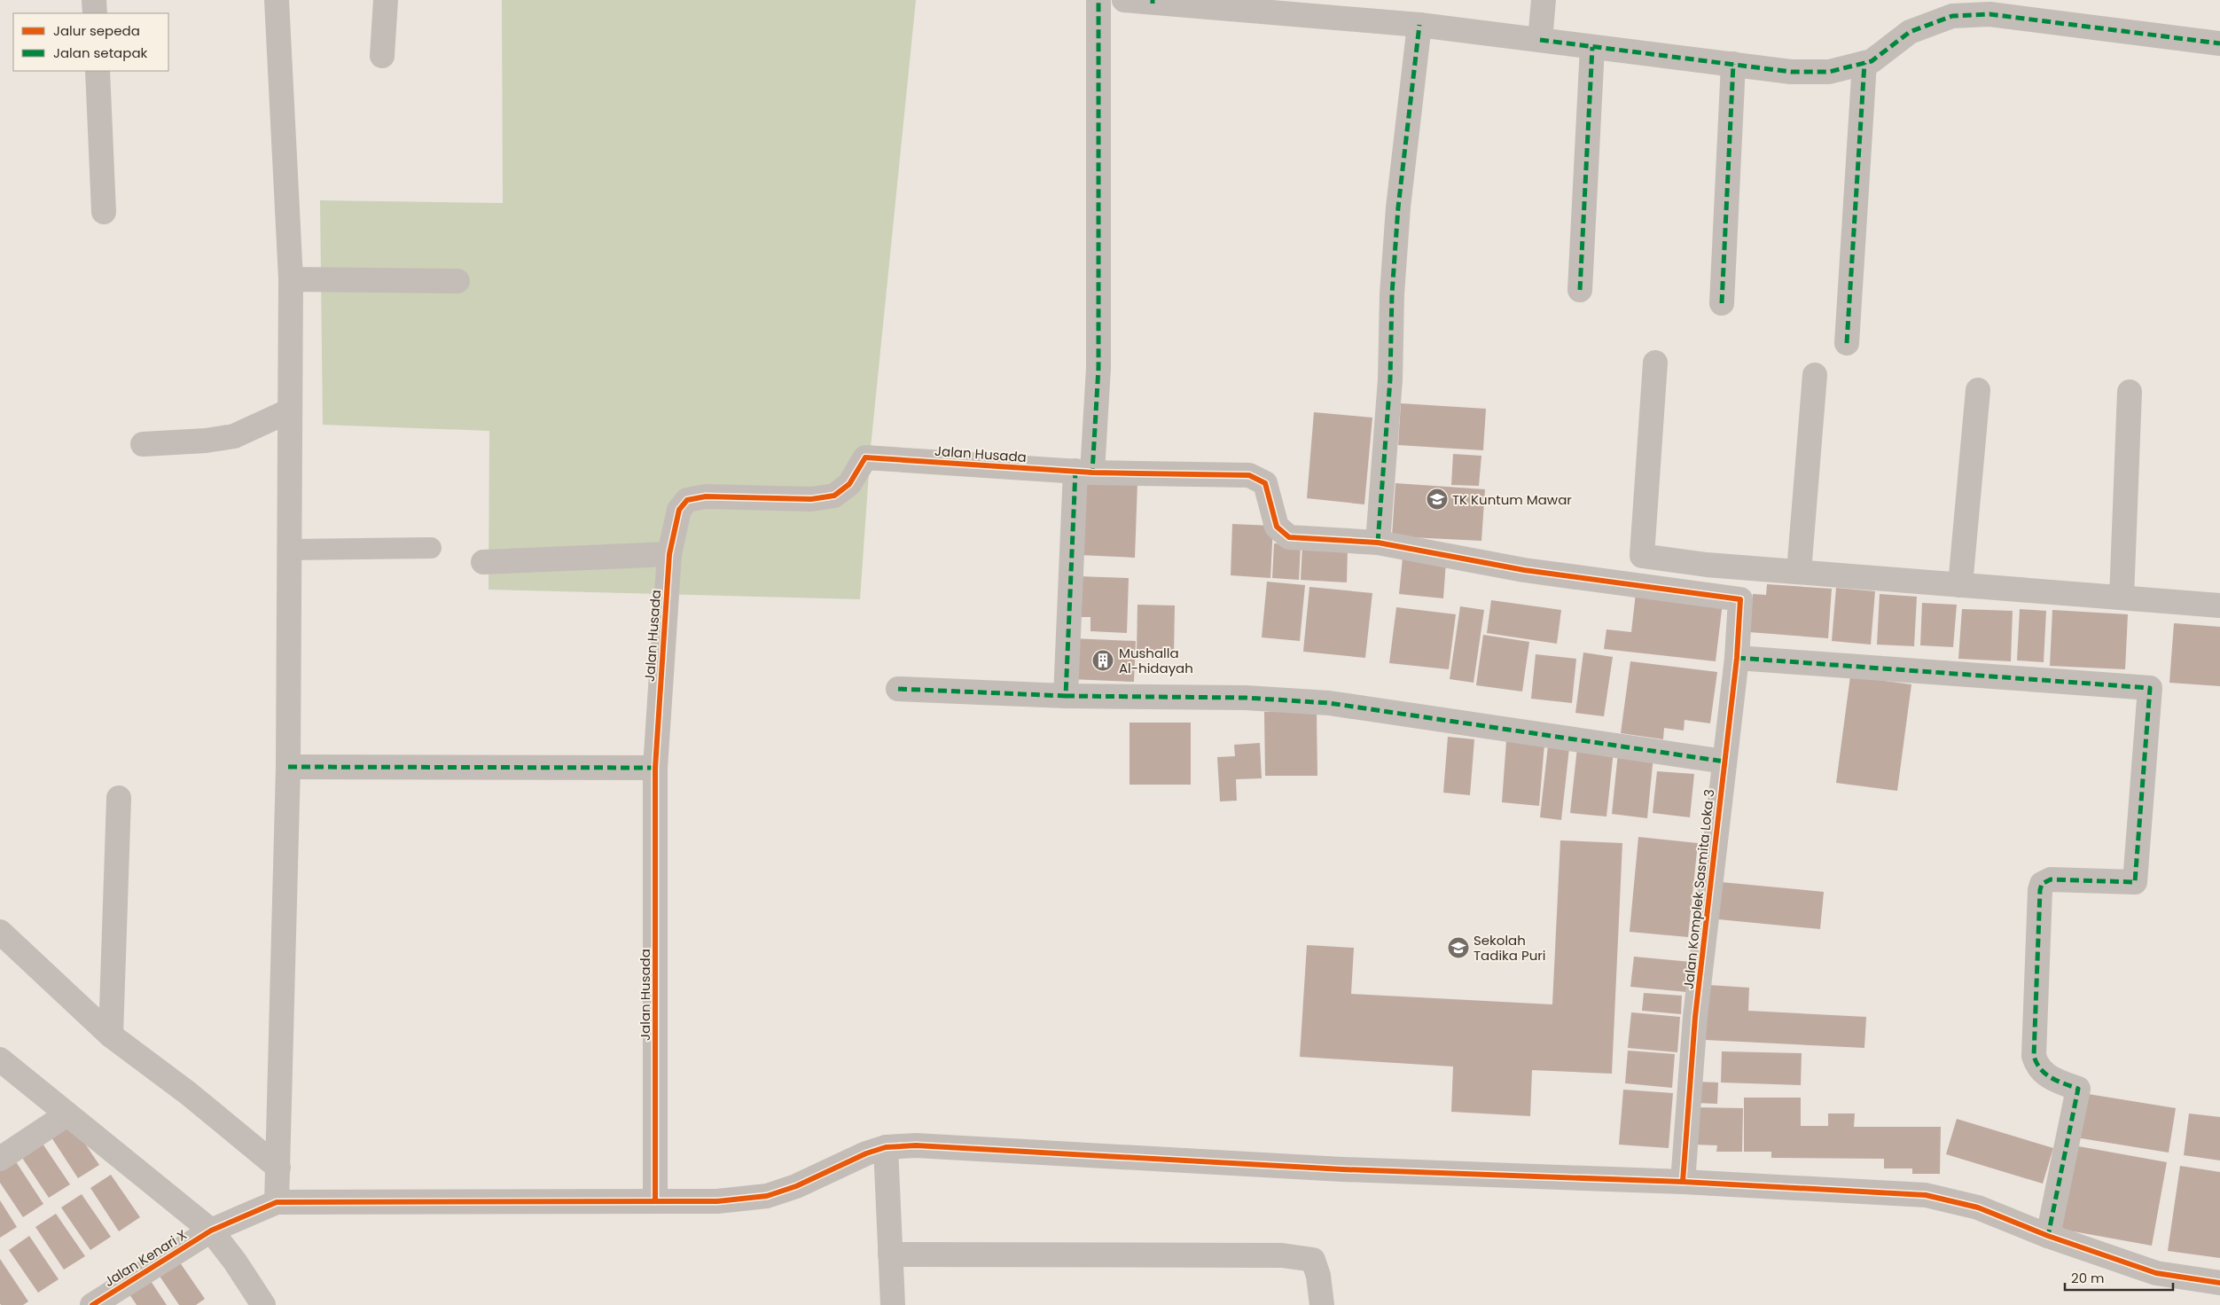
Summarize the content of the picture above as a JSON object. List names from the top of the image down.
{
  "streets": {
    "street": ["Jalan Husada", "Jalan Komplek Sasmita Loka 3", "Jalan Kenari X"]
  },
  "places": {
    "school or university": ["TK Kuntum Mawar", "Sekolah Tadika Puri"],
    "building": ["Mushalla Al-hidayah"]
  },
  "legend": ["Jalur sepeda", "Jalan setapak"],
  "scale_bar": "20 m"
}
